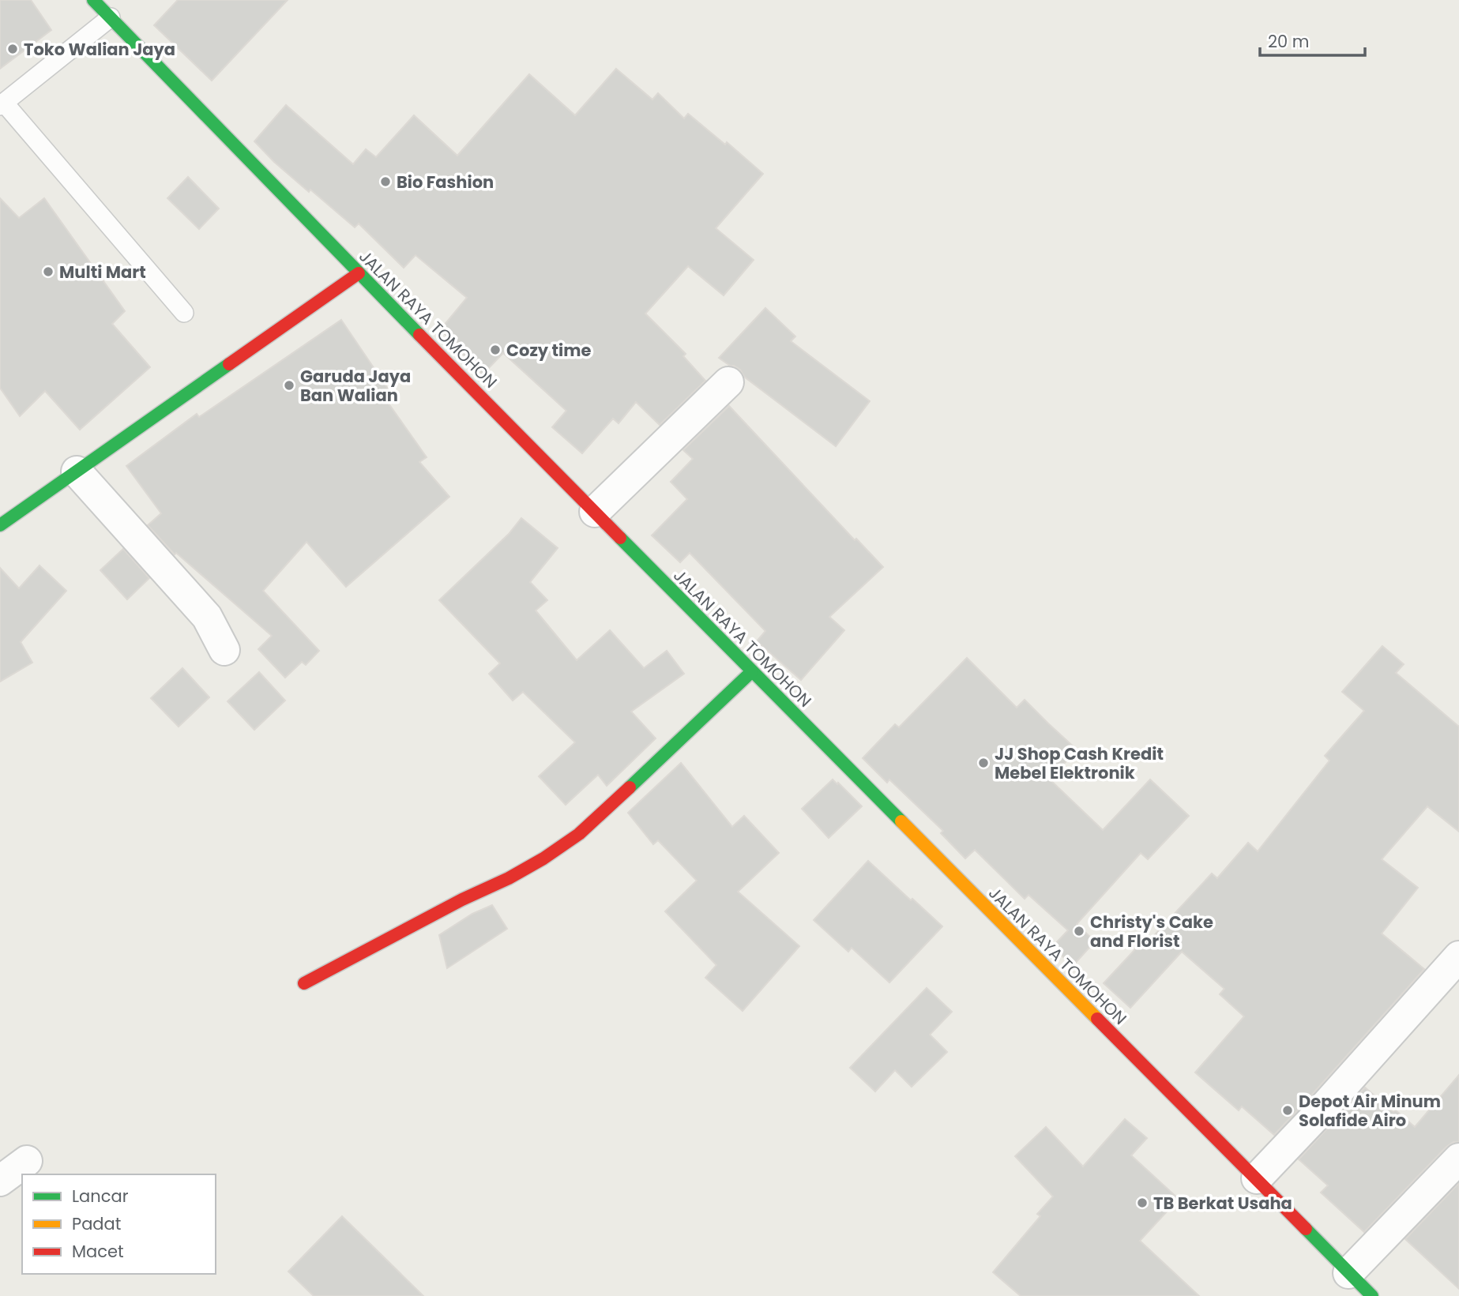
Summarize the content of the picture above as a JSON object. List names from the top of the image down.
{
  "streets": {
    "main road": ["JALAN RAYA TOMOHON"]
  },
  "places": [
    "Toko Walian Jaya",
    "Bio Fashion",
    "Multi Mart",
    "Cozy time",
    "Garuda Jaya Ban Walian",
    "JJ Shop Cash Kredit Mebel Elektronik",
    "Christy's Cake and Florist",
    "Depot Air Minum Solafide Airo",
    "TB Berkat Usaha"
  ],
  "legend": ["Lancar", "Padat", "Macet"],
  "scale_bar": "20 m"
}
